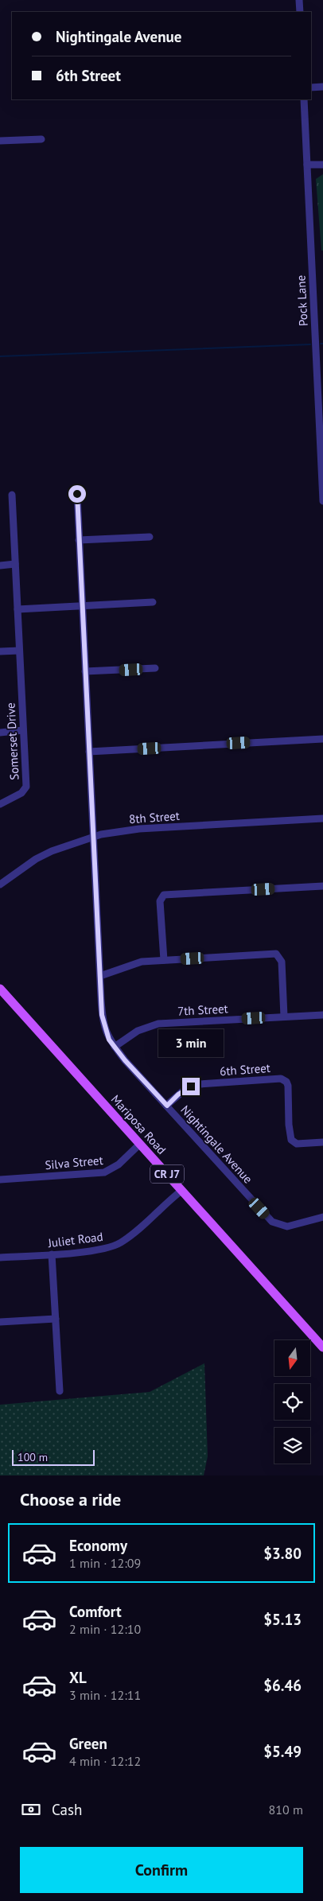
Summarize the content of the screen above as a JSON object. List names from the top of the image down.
{
  "streets": {
    "main road": ["Mariposa Road", "CR J7"],
    "street": [
      "Pock Lane",
      "Somerset Drive",
      "8th Street",
      "7th Street",
      "6th Street",
      "Nightingale Avenue",
      "Silva Street",
      "Juliet Road"
    ]
  },
  "crossings": [
    ["8th Street", "Nightingale Avenue"],
    ["7th Street", "Nightingale Avenue"],
    ["6th Street", "Nightingale Avenue"],
    ["Mariposa Road", "Silva Street"],
    ["Mariposa Road", "Juliet Road"]
  ],
  "scale_bar": "100 m",
  "north": "bottom",
  "page": {
    "banner": ["Nightingale Avenue", "6th Street"],
    "bubble": "3 min",
    "scale": "100 m",
    "heading": "Choose a ride",
    "list": [
      {
        "name": "Economy",
        "note": "1 min · 12:09",
        "value": "$3.80"
      },
      {
        "name": "Comfort",
        "note": "2 min · 12:10",
        "value": "$5.13"
      },
      {
        "name": "XL",
        "note": "3 min · 12:11",
        "value": "$6.46"
      },
      {
        "name": "Green",
        "note": "4 min · 12:12",
        "value": "$5.49"
      }
    ],
    "pay": ["Cash", "810 m"],
    "buttons": "Confirm"
  }
}
